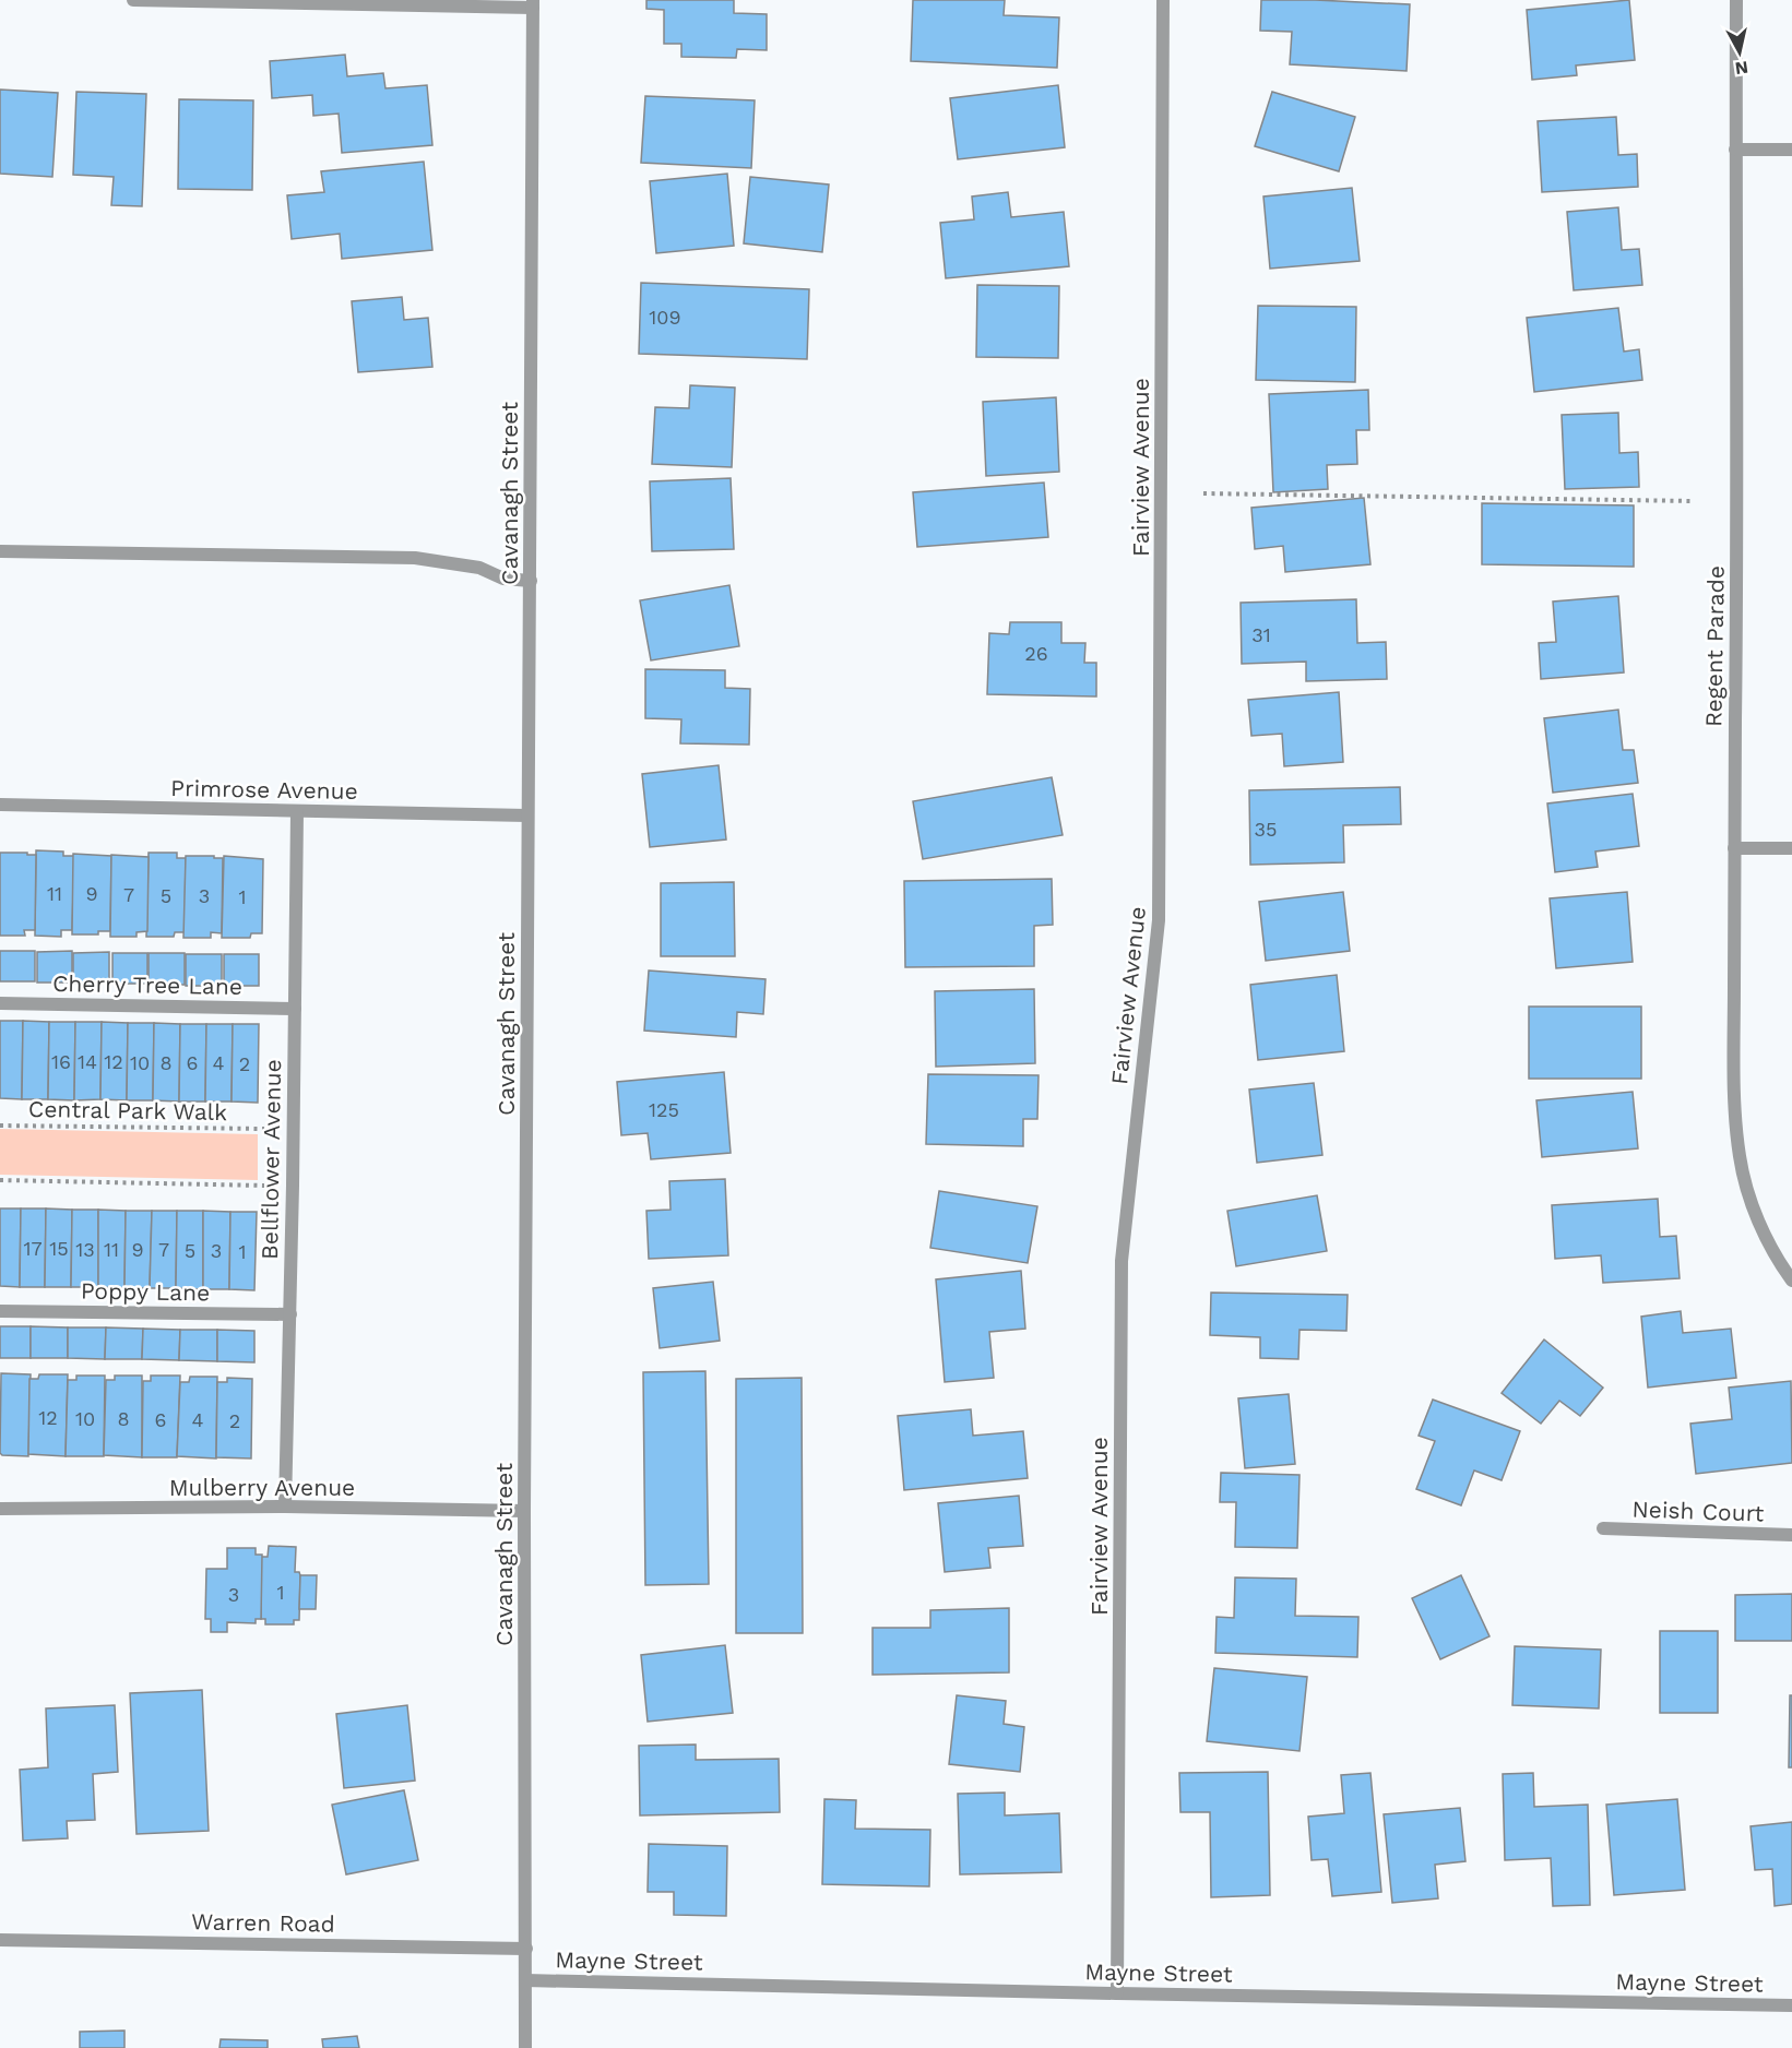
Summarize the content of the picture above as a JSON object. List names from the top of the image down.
{
  "streets": {
    "street": [
      "Fairview Avenue",
      "Cavanagh Street",
      "Regent Parade",
      "Primrose Avenue",
      "Cherry Tree Lane",
      "Bellflower Avenue",
      "Poppy Lane",
      "Mulberry Avenue",
      "Neish Court",
      "Warren Road",
      "Mayne Street"
    ],
    "path": ["Central Park Walk"]
  },
  "crossings": [
    ["Fairview Avenue", "Mayne Street"],
    ["Cavanagh Street", "Primrose Avenue"],
    ["Cavanagh Street", "Mulberry Avenue"],
    ["Cavanagh Street", "Warren Road"],
    ["Cavanagh Street", "Mayne Street"],
    ["Primrose Avenue", "Bellflower Avenue"],
    ["Cherry Tree Lane", "Bellflower Avenue"],
    ["Central Park Walk", "Bellflower Avenue"],
    ["Bellflower Avenue", "Poppy Lane"],
    ["Bellflower Avenue", "Mulberry Avenue"]
  ],
  "house_numbers": [
    "109",
    "31",
    "26",
    "35",
    "11",
    "9",
    "7",
    "5",
    "3",
    "1",
    "16",
    "14",
    "12",
    "10",
    "8",
    "6",
    "4",
    "2",
    "125",
    "17",
    "15",
    "13",
    "11",
    "9",
    "7",
    "5",
    "3",
    "1",
    "12",
    "10",
    "8",
    "6",
    "4",
    "2",
    "1",
    "3"
  ],
  "north": "bottom"
}
